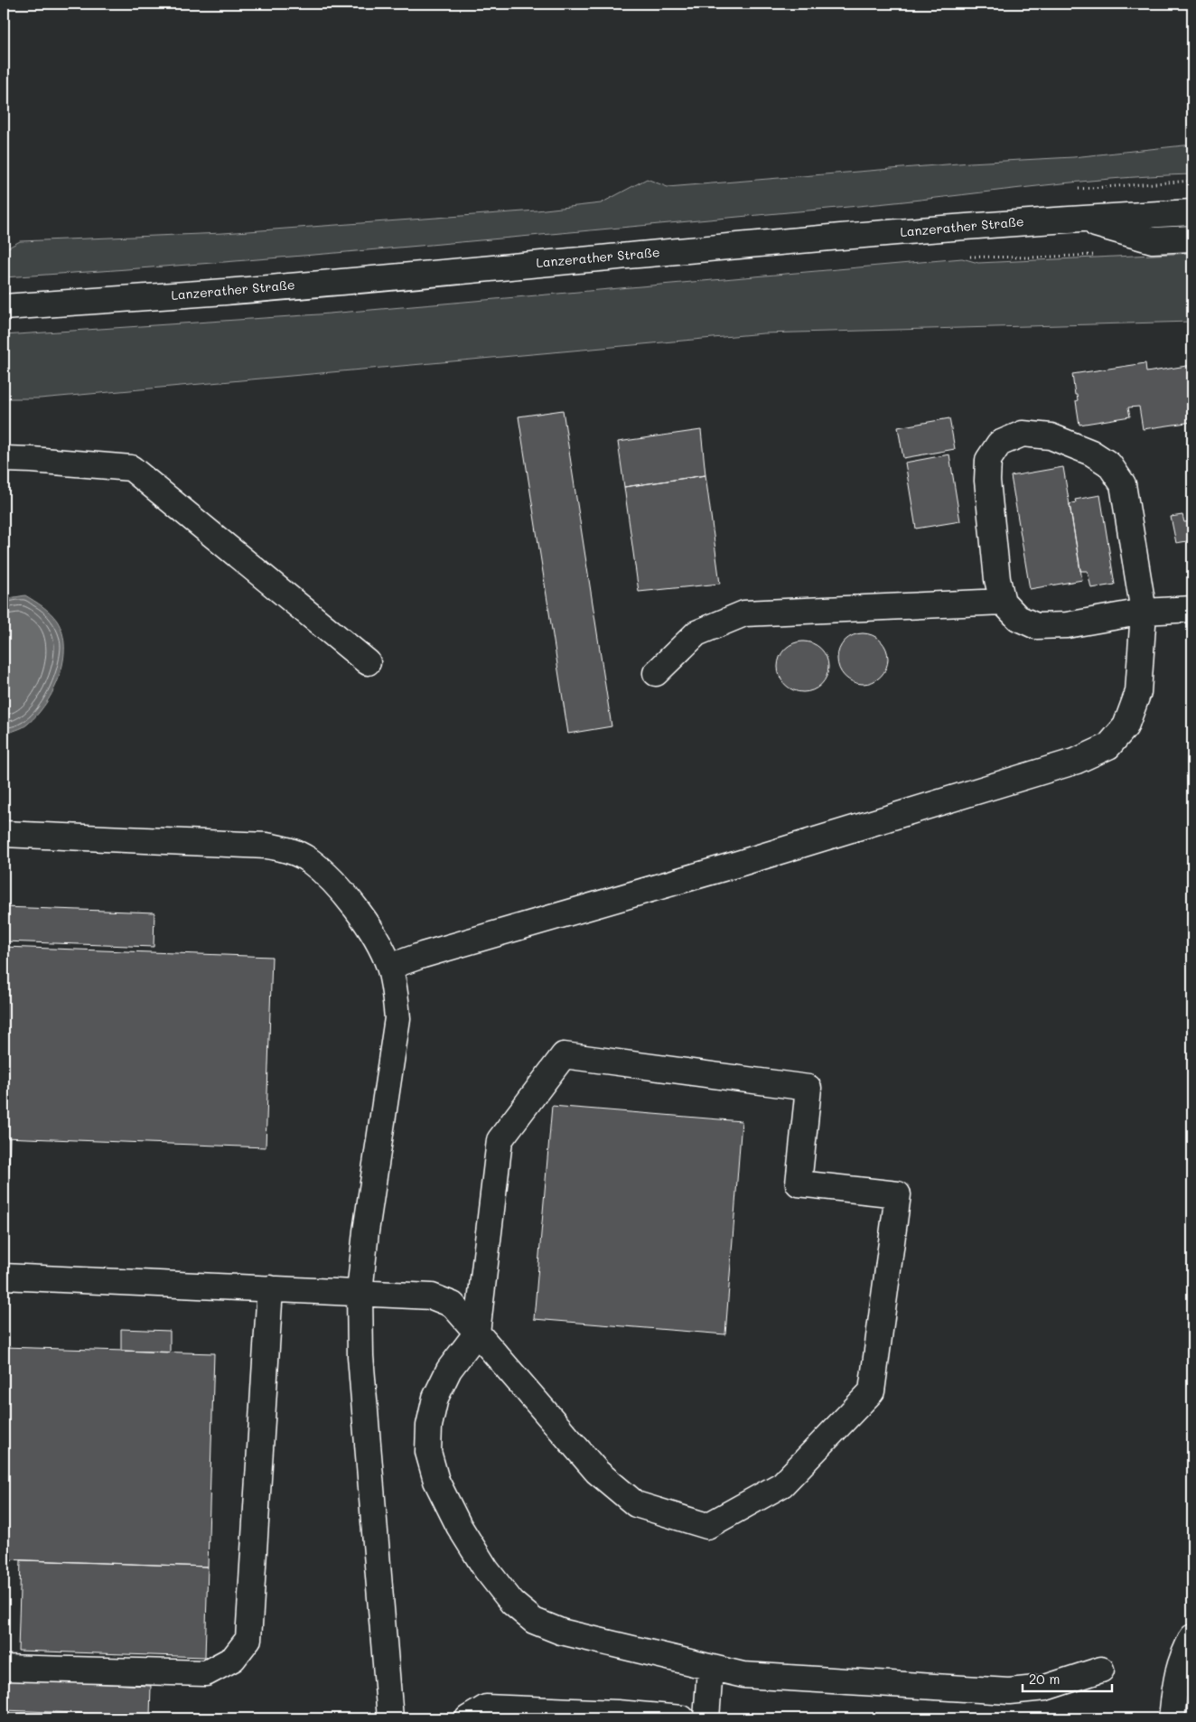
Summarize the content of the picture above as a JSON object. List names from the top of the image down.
{
  "streets": {
    "main road": ["Lanzerather Straße"]
  },
  "scale_bar": "20 m"
}
